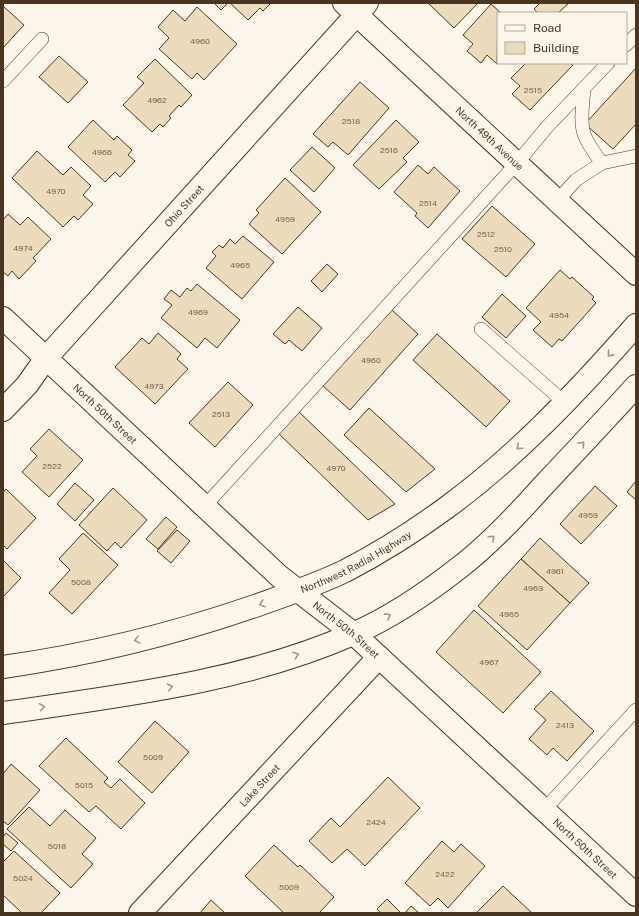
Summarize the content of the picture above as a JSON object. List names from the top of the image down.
{
  "streets": {
    "street": [
      "North 49th Avenue",
      "Ohio Street",
      "North 50th Street",
      "Northwest Radial Highway",
      "Lake Street"
    ]
  },
  "crossings": [
    ["North 49th Avenue", "Ohio Street"],
    ["Ohio Street", "North 50th Street"],
    ["North 50th Street", "Northwest Radial Highway"],
    ["North 50th Street", "Lake Street"]
  ],
  "house_numbers": [
    "4960",
    "2515",
    "4962",
    "2518",
    "2516",
    "4966",
    "4970",
    "2514",
    "4959",
    "2512",
    "4974",
    "2510",
    "4965",
    "4969",
    "4954",
    "4960",
    "4973",
    "2513",
    "2522",
    "4970",
    "4959",
    "4961",
    "5008",
    "4963",
    "4965",
    "4967",
    "2413",
    "5009",
    "5015",
    "2424",
    "5018",
    "2422",
    "5024",
    "5009"
  ],
  "legend": ["Road", "Building"]
}
